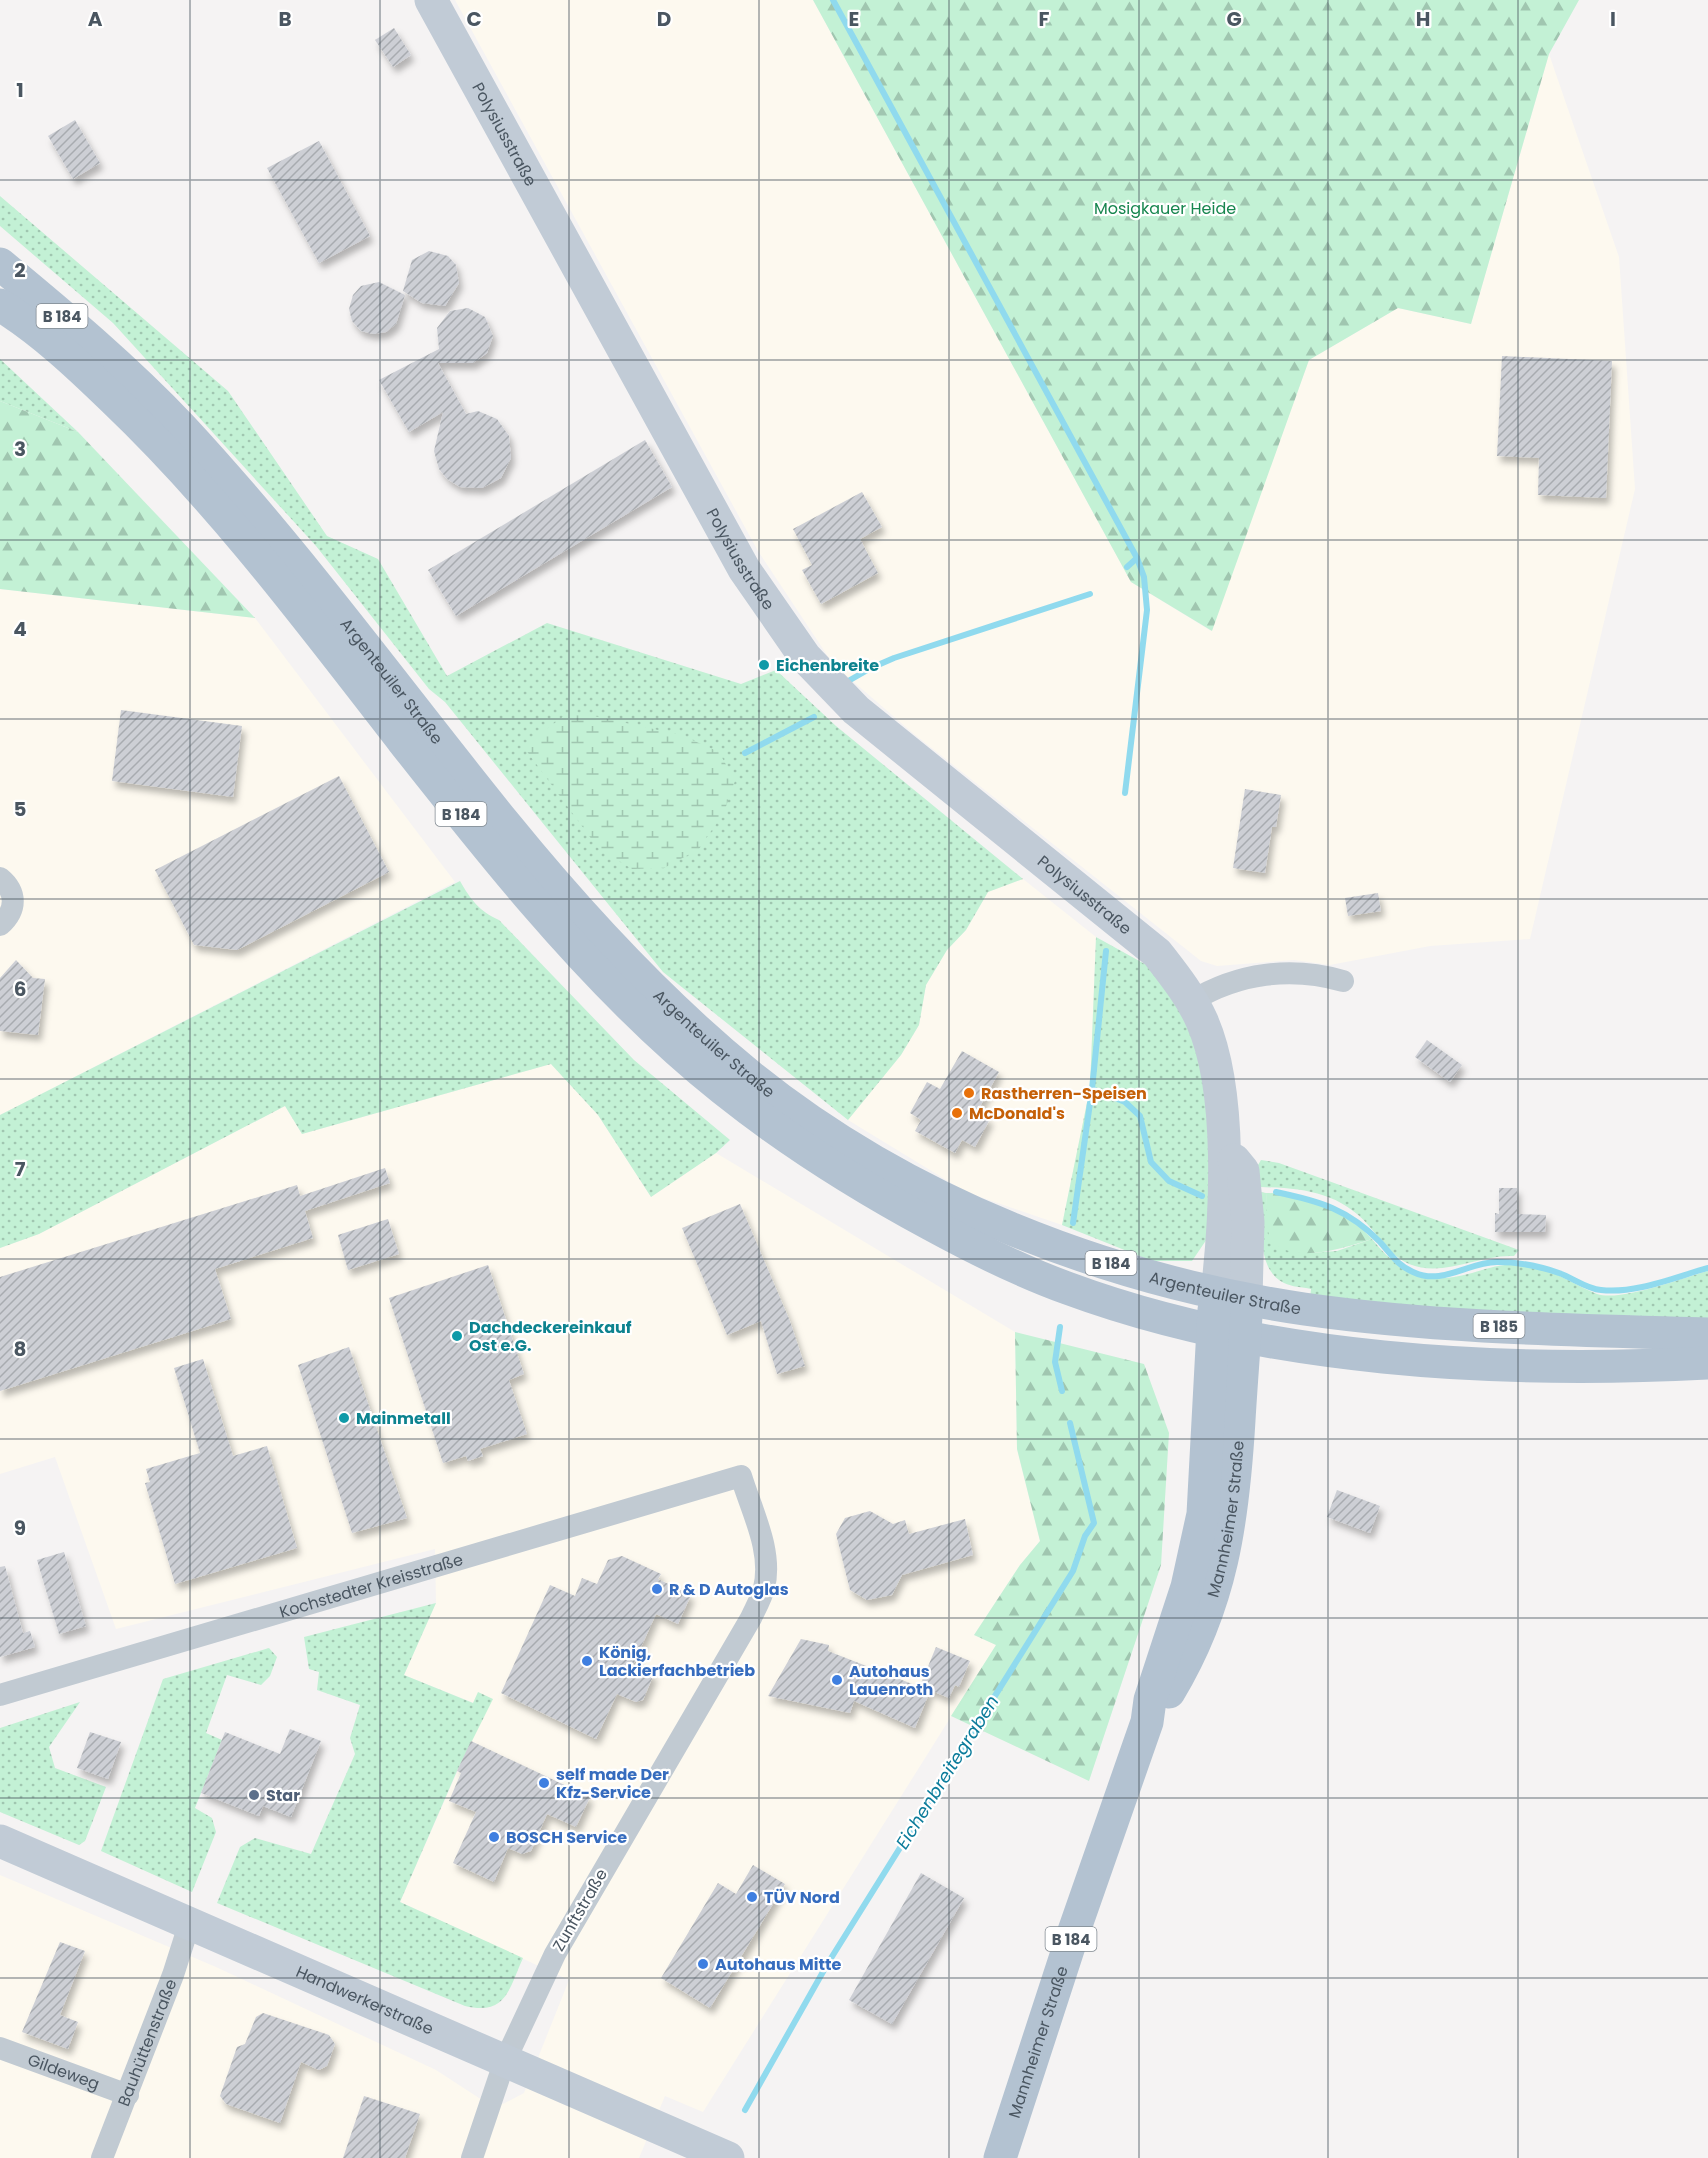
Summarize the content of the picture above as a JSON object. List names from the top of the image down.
{
  "streets": {
    "main road": [
      "B 184",
      "Argenteuiler Straße",
      "B 185",
      "Mannheimer Straße"
    ],
    "street": [
      "Polysiusstraße",
      "Kochstedter Kreisstraße",
      "Zunftstraße",
      "Handwerkerstraße",
      "Bauhüttenstraße",
      "Gildeweg"
    ]
  },
  "crossings": [
    ["Polysiusstraße", "Argenteuiler Straße"],
    ["Polysiusstraße", "Mannheimer Straße"],
    ["Argenteuiler Straße", "Mannheimer Straße"],
    ["Kochstedter Kreisstraße", "Zunftstraße"],
    ["Zunftstraße", "Handwerkerstraße"],
    ["Handwerkerstraße", "Bauhüttenstraße"],
    ["Bauhüttenstraße", "Gildeweg"]
  ],
  "water": ["Eichenbreitegraben"],
  "parks": ["Mosigkauer Heide"],
  "places": [
    "Eichenbreite",
    "Rastherren-Speisen",
    "McDonald's",
    "Dachdeckereinkauf Ost e.G.",
    "Mainmetall",
    "R & D Autoglas",
    "König, Lackierfachbetrieb",
    "Autohaus Lauenroth",
    "self made Der Kfz-Service",
    "Star",
    "BOSCH Service",
    "TÜV Nord",
    "Autohaus Mitte"
  ],
  "grid": {
    "columns": [
      "A",
      "B",
      "C",
      "D",
      "E",
      "F",
      "G",
      "H",
      "I"
    ],
    "rows": [
      "1",
      "2",
      "3",
      "4",
      "5",
      "6",
      "7",
      "8",
      "9"
    ]
  }
}
